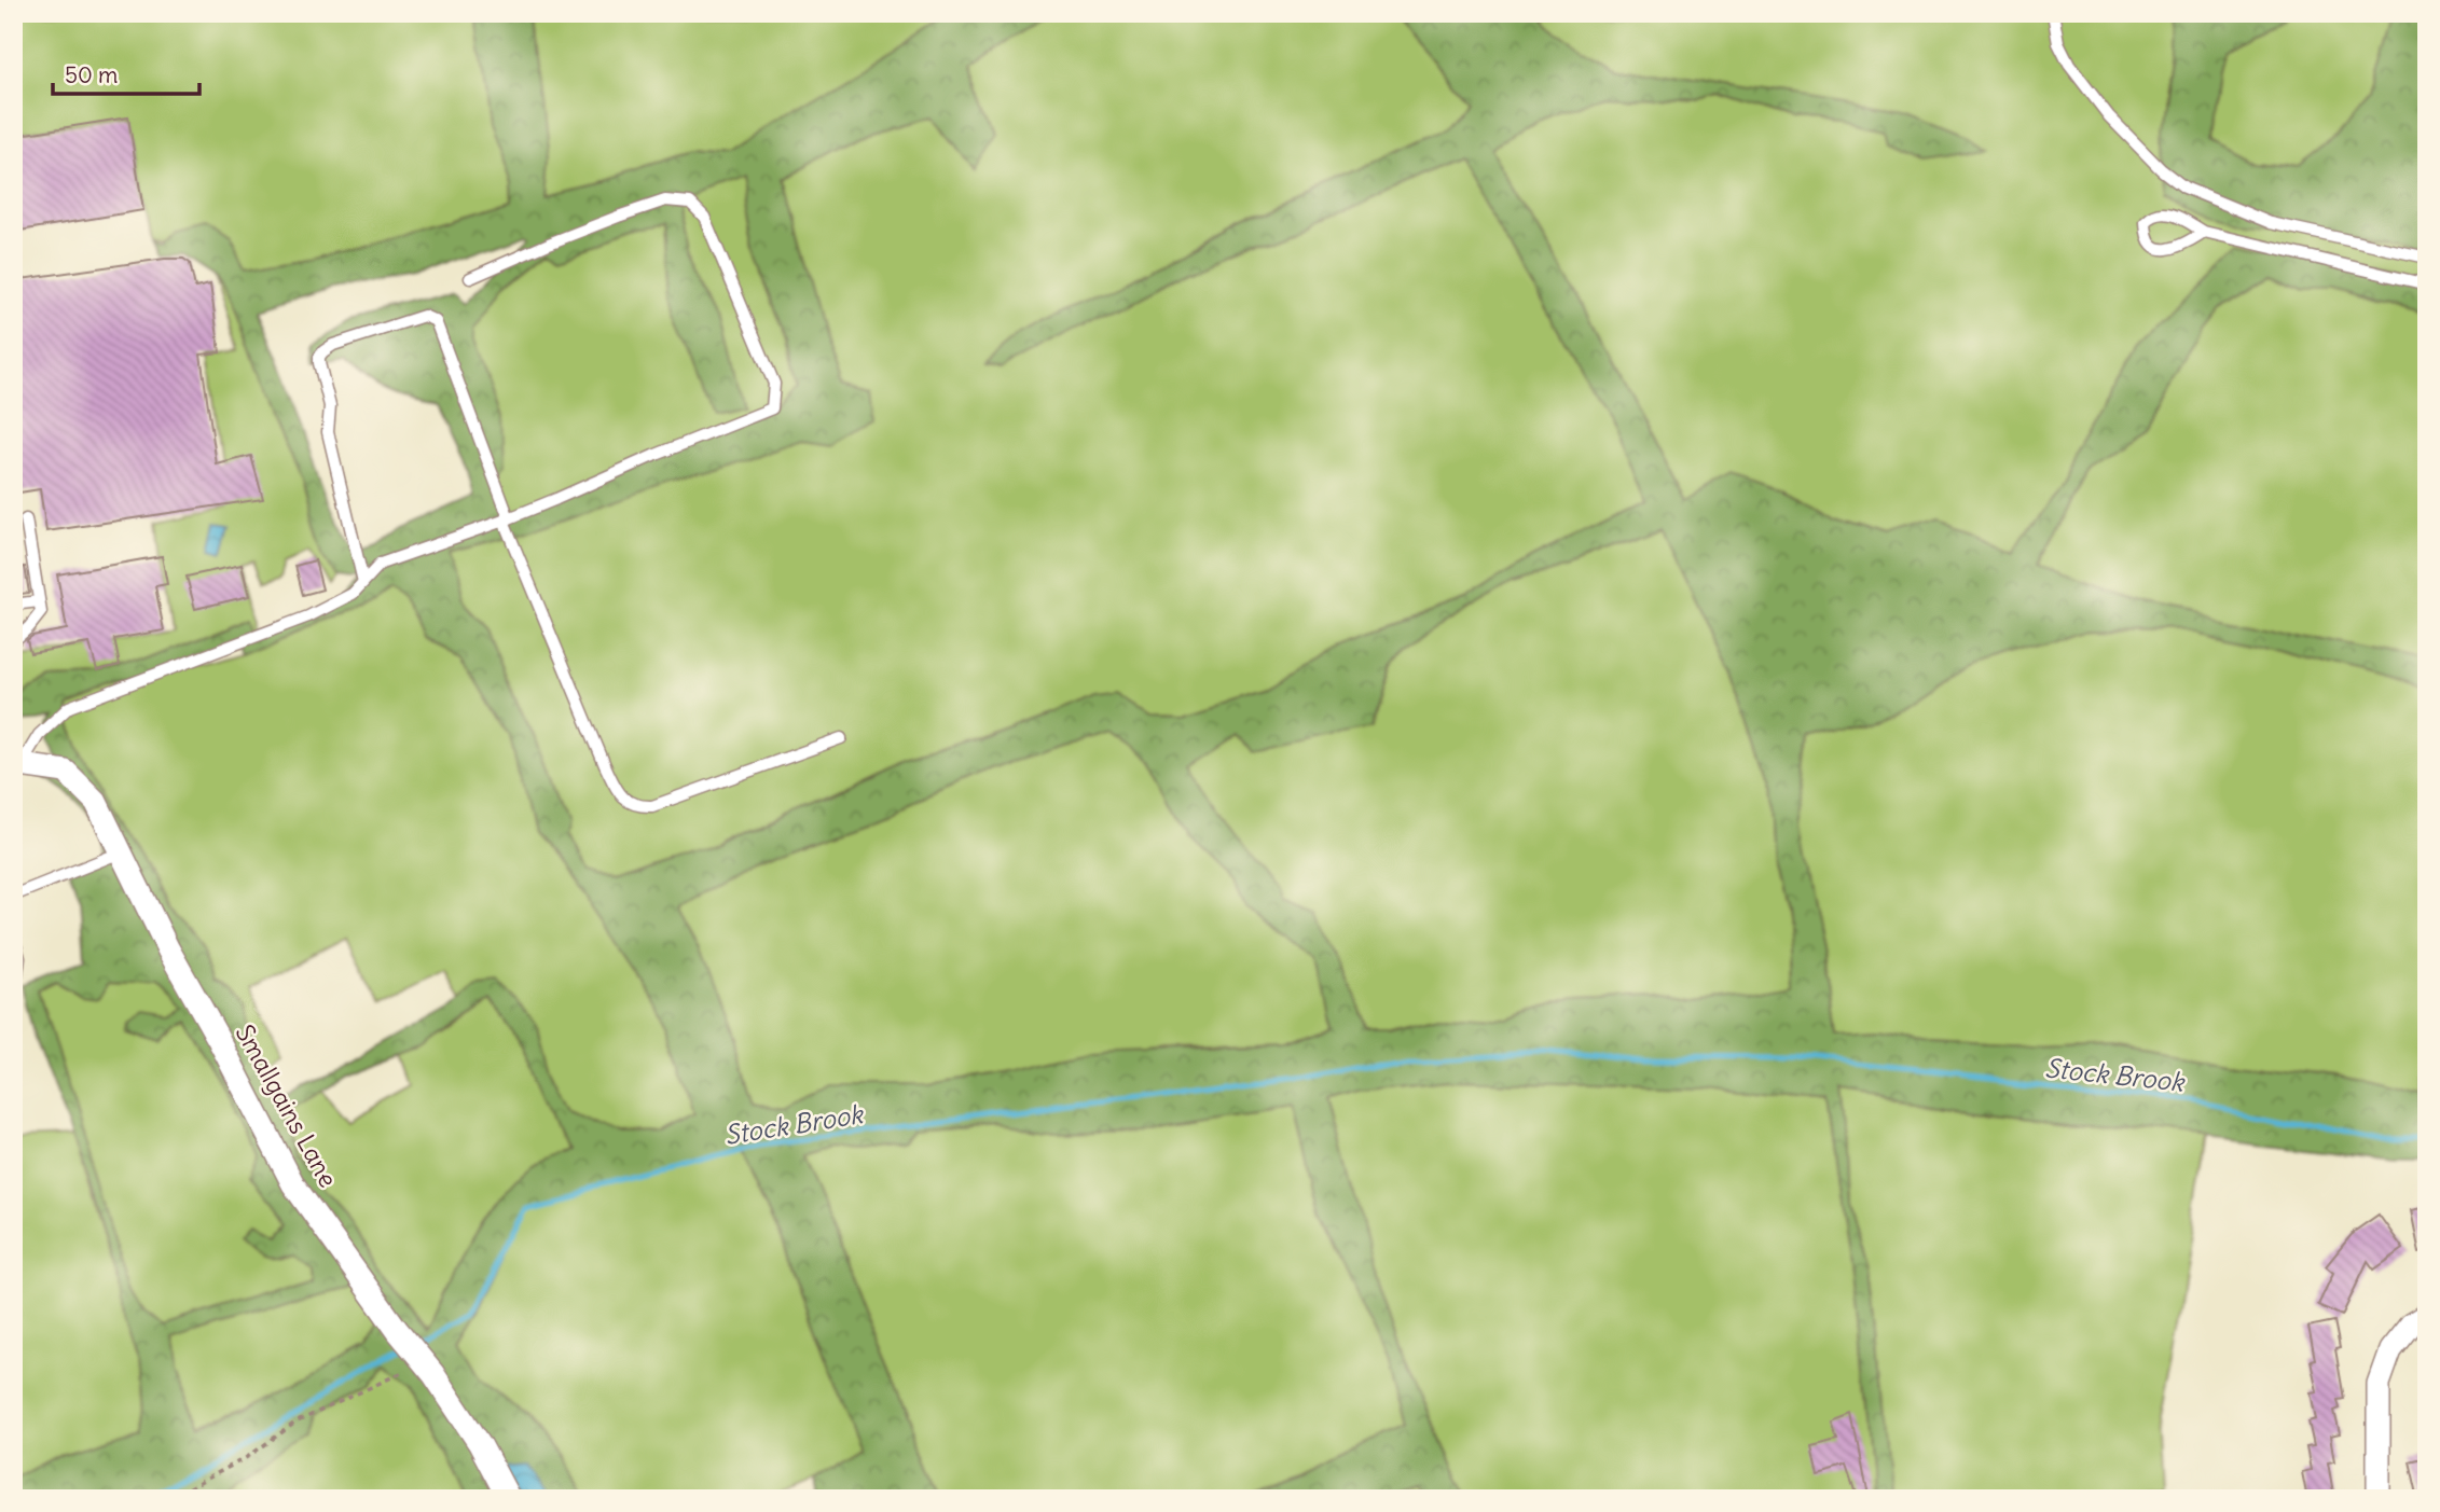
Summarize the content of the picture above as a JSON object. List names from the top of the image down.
{
  "streets": {
    "street": ["Smallgains Lane"]
  },
  "water": ["Stock Brook"],
  "scale_bar": "50 m"
}
